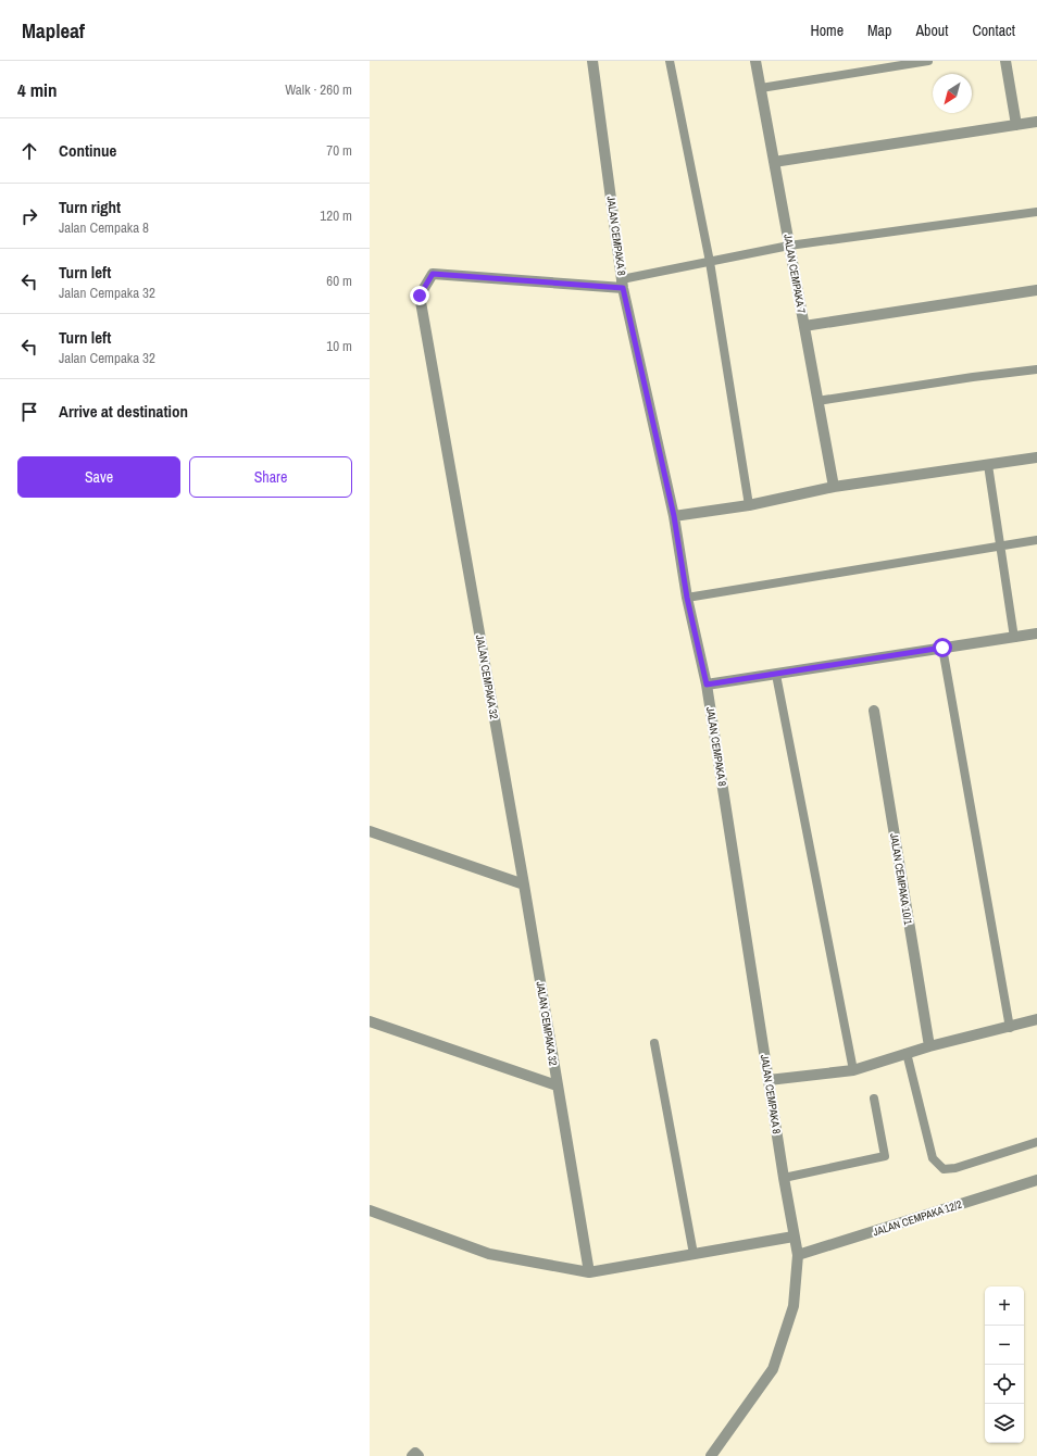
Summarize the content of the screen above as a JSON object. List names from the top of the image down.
{
  "streets": {
    "street": [
      "JALAN CEMPAKA 8",
      "JALAN CEMPAKA 7",
      "JALAN CEMPAKA 32",
      "JALAN CEMPAKA 10/1",
      "JALAN CEMPAKA 12/2"
    ]
  },
  "crossings": [
    ["JALAN CEMPAKA 8", "JALAN CEMPAKA 32"],
    ["JALAN CEMPAKA 8", "JALAN CEMPAKA 12/2"]
  ],
  "north": "bottom left",
  "page": {
    "header": "Mapleaf",
    "nav": [
      "Home",
      "Map",
      "About",
      "Contact"
    ],
    "heading": ["4 min", "Walk · 260 m"],
    "list": [
      ["Continue", "70 m"],
      ["Turn right", "Jalan Cempaka 8", "120 m"],
      ["Turn left", "Jalan Cempaka 32", "60 m"],
      ["Turn left", "Jalan Cempaka 32", "10 m"],
      "Arrive at destination"
    ],
    "buttons": ["Save", "Share"],
    "map_buttons": ["+", "−"]
  }
}
